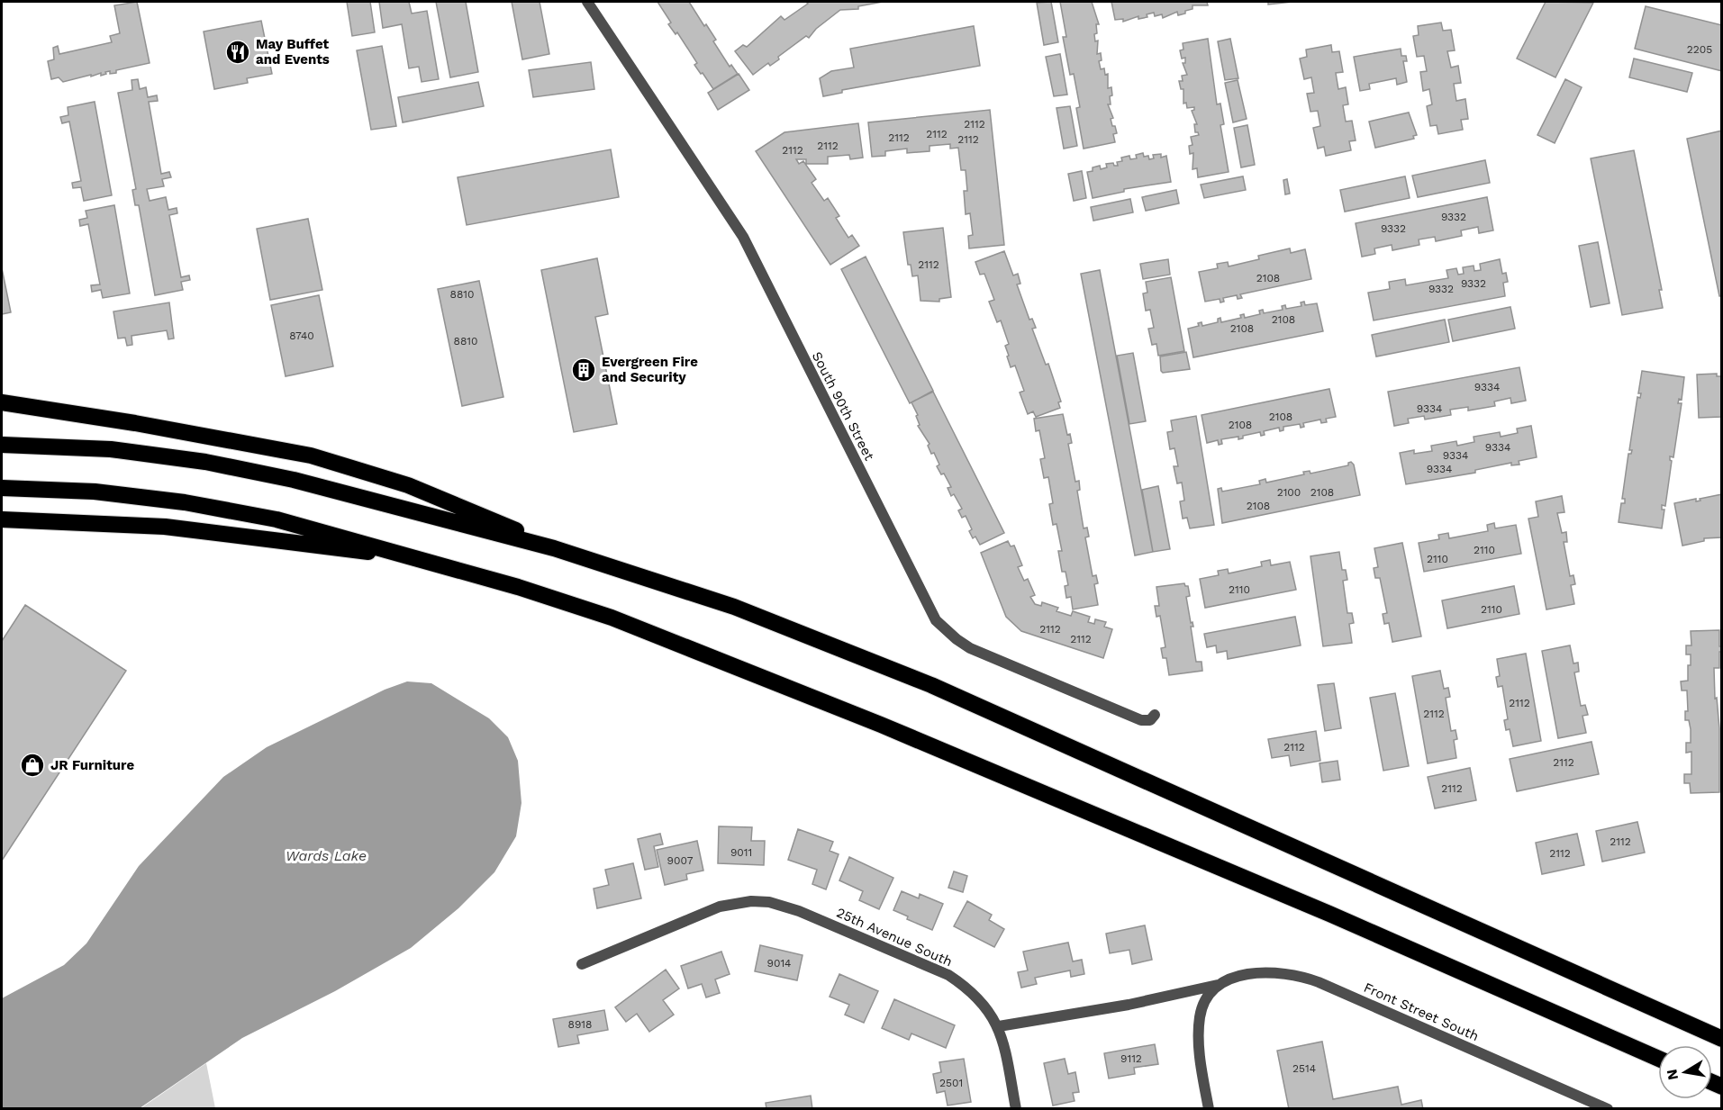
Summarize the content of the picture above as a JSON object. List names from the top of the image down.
{
  "streets": {
    "street": ["South 90th Street", "25th Avenue South", "Front Street South"]
  },
  "water": ["Wards Lake"],
  "places": {
    "restaurant": ["May Buffet and Events"],
    "building": ["Evergreen Fire and Security"],
    "shop": ["JR Furniture"]
  },
  "house_numbers": [
    "2205",
    "2112",
    "2112",
    "2112",
    "2112",
    "2112",
    "2112",
    "9332",
    "9332",
    "2112",
    "2108",
    "9332",
    "9332",
    "8810",
    "2108",
    "2108",
    "8740",
    "8810",
    "9334",
    "9334",
    "2108",
    "2108",
    "9334",
    "9334",
    "9334",
    "2100",
    "2108",
    "2108",
    "2110",
    "2110",
    "2110",
    "2110",
    "2112",
    "2112",
    "2112",
    "2112",
    "2112",
    "2112",
    "2112",
    "2112",
    "9011",
    "2112",
    "9007",
    "9014",
    "8918",
    "9112",
    "2514",
    "2501"
  ],
  "north": "left"
}
